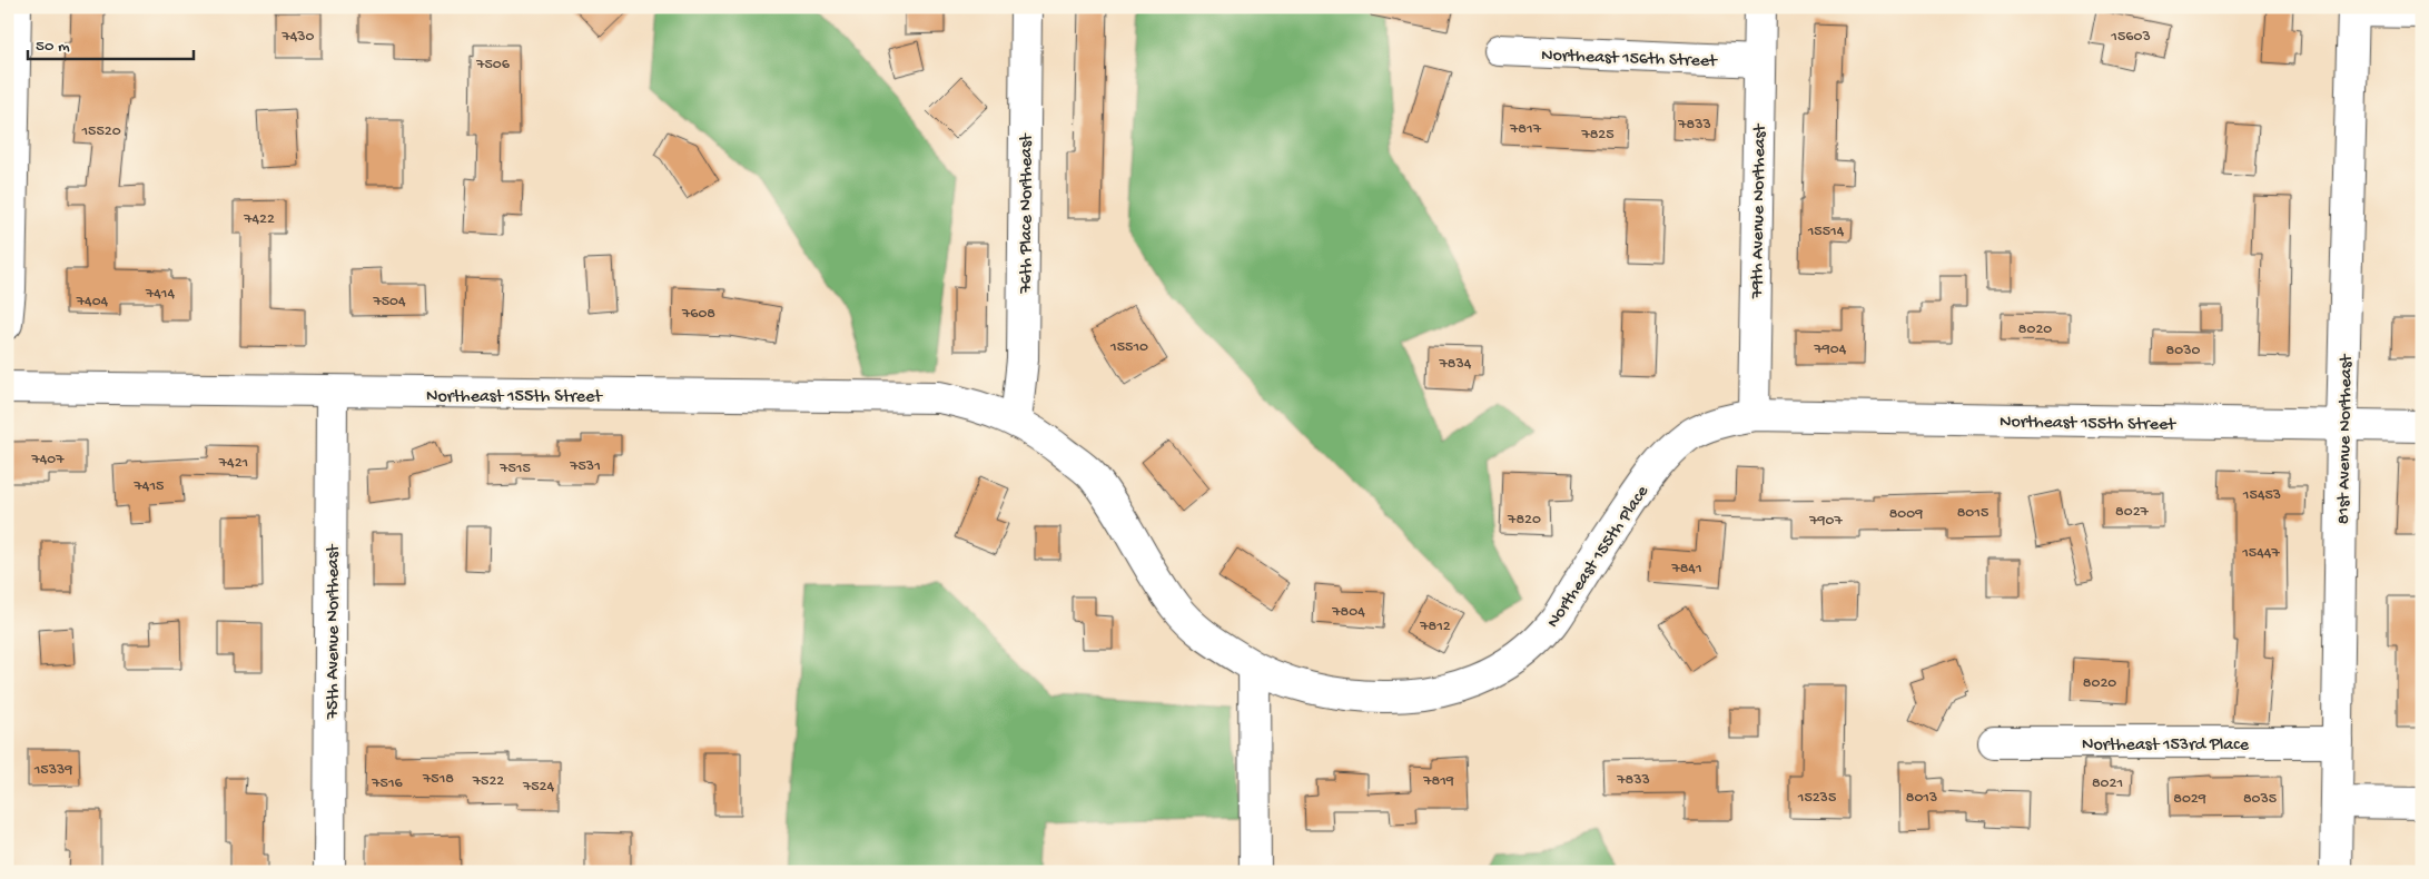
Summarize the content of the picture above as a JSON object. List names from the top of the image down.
{
  "streets": {
    "street": [
      "Northeast 156th Street",
      "79th Avenue Northeast",
      "76th Place Northeast",
      "Northeast 155th Street",
      "81st Avenue Northeast",
      "Northeast 155th Place",
      "75th Avenue Northeast",
      "Northeast 153rd Place"
    ]
  },
  "crossings": [
    ["Northeast 156th Street", "79th Avenue Northeast"],
    ["79th Avenue Northeast", "Northeast 155th Street"],
    ["79th Avenue Northeast", "Northeast 155th Place"],
    ["76th Place Northeast", "Northeast 155th Street"],
    ["76th Place Northeast", "Northeast 155th Place"],
    ["Northeast 155th Street", "81st Avenue Northeast"],
    ["Northeast 155th Street", "Northeast 155th Place"],
    ["Northeast 155th Street", "75th Avenue Northeast"],
    ["81st Avenue Northeast", "Northeast 153rd Place"]
  ],
  "house_numbers": [
    "7430",
    "15603",
    "7506",
    "7833",
    "7817",
    "15520",
    "7825",
    "7422",
    "15514",
    "7414",
    "7404",
    "7504",
    "7608",
    "8020",
    "15510",
    "7904",
    "8030",
    "7834",
    "7407",
    "7421",
    "7531",
    "7515",
    "7415",
    "15453",
    "8027",
    "8015",
    "8009",
    "7820",
    "7907",
    "15447",
    "7841",
    "7804",
    "7812",
    "8020",
    "15339",
    "7518",
    "7833",
    "7522",
    "7819",
    "7516",
    "8021",
    "7524",
    "15235",
    "8013",
    "8029",
    "8035"
  ],
  "scale_bar": "50 m"
}
